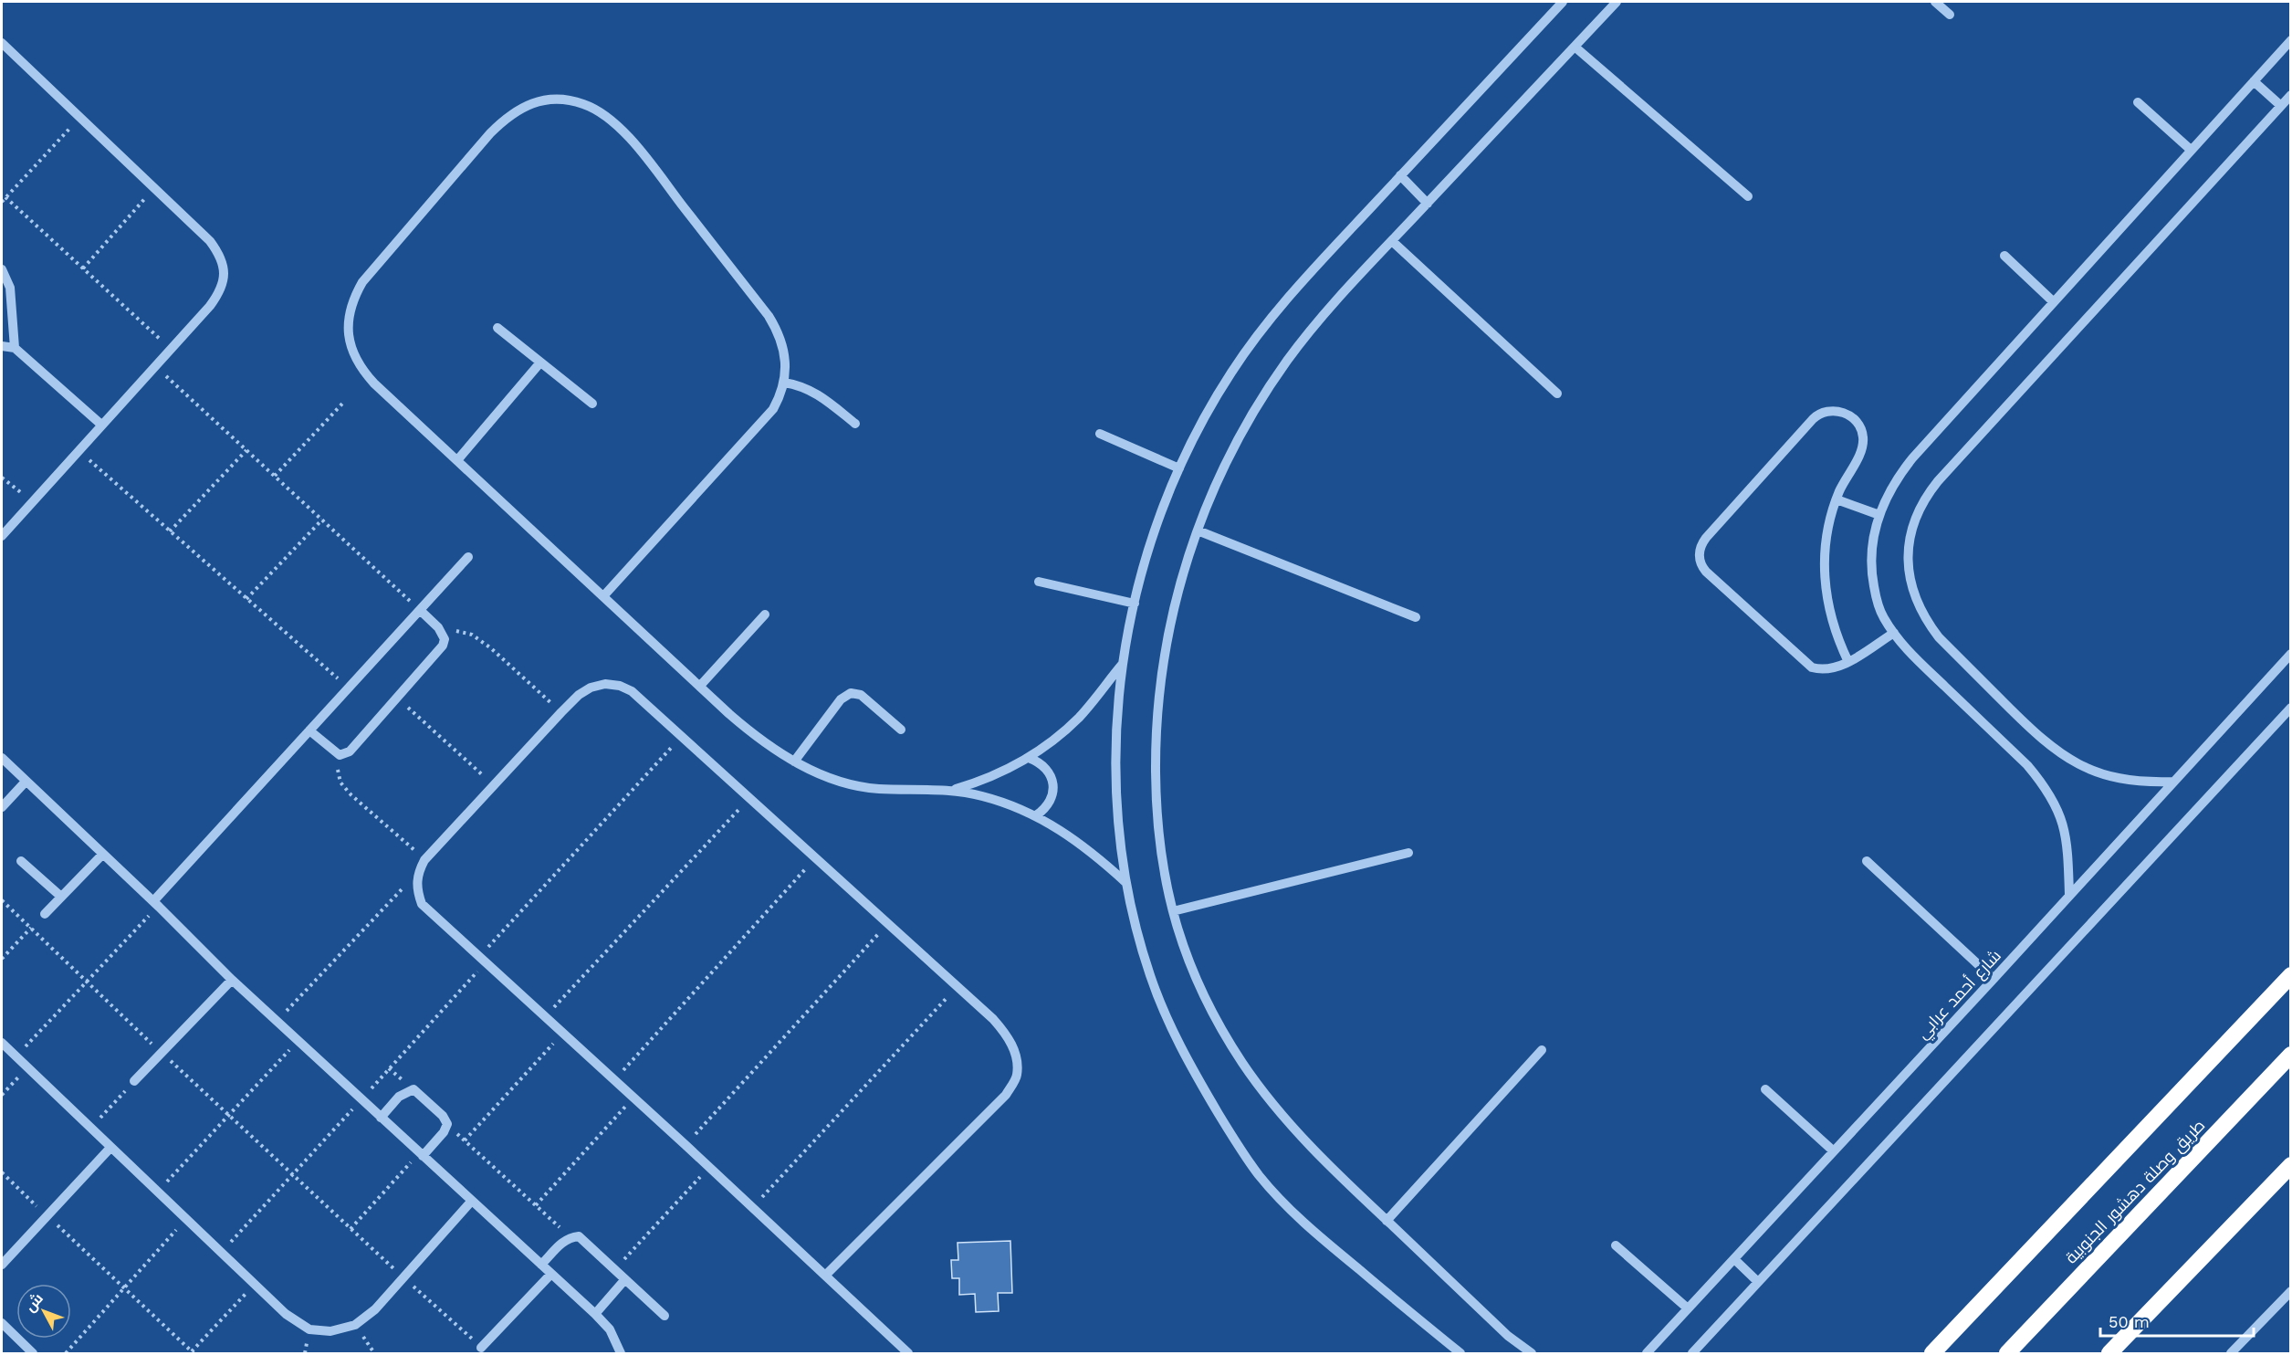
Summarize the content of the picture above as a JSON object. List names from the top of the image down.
{
  "streets": {
    "highway": ["طريق وصلة دهشور الجنوبية"],
    "street": ["شارع أحمد عرابي"]
  },
  "scale_bar": "50 m",
  "north": "top left"
}
